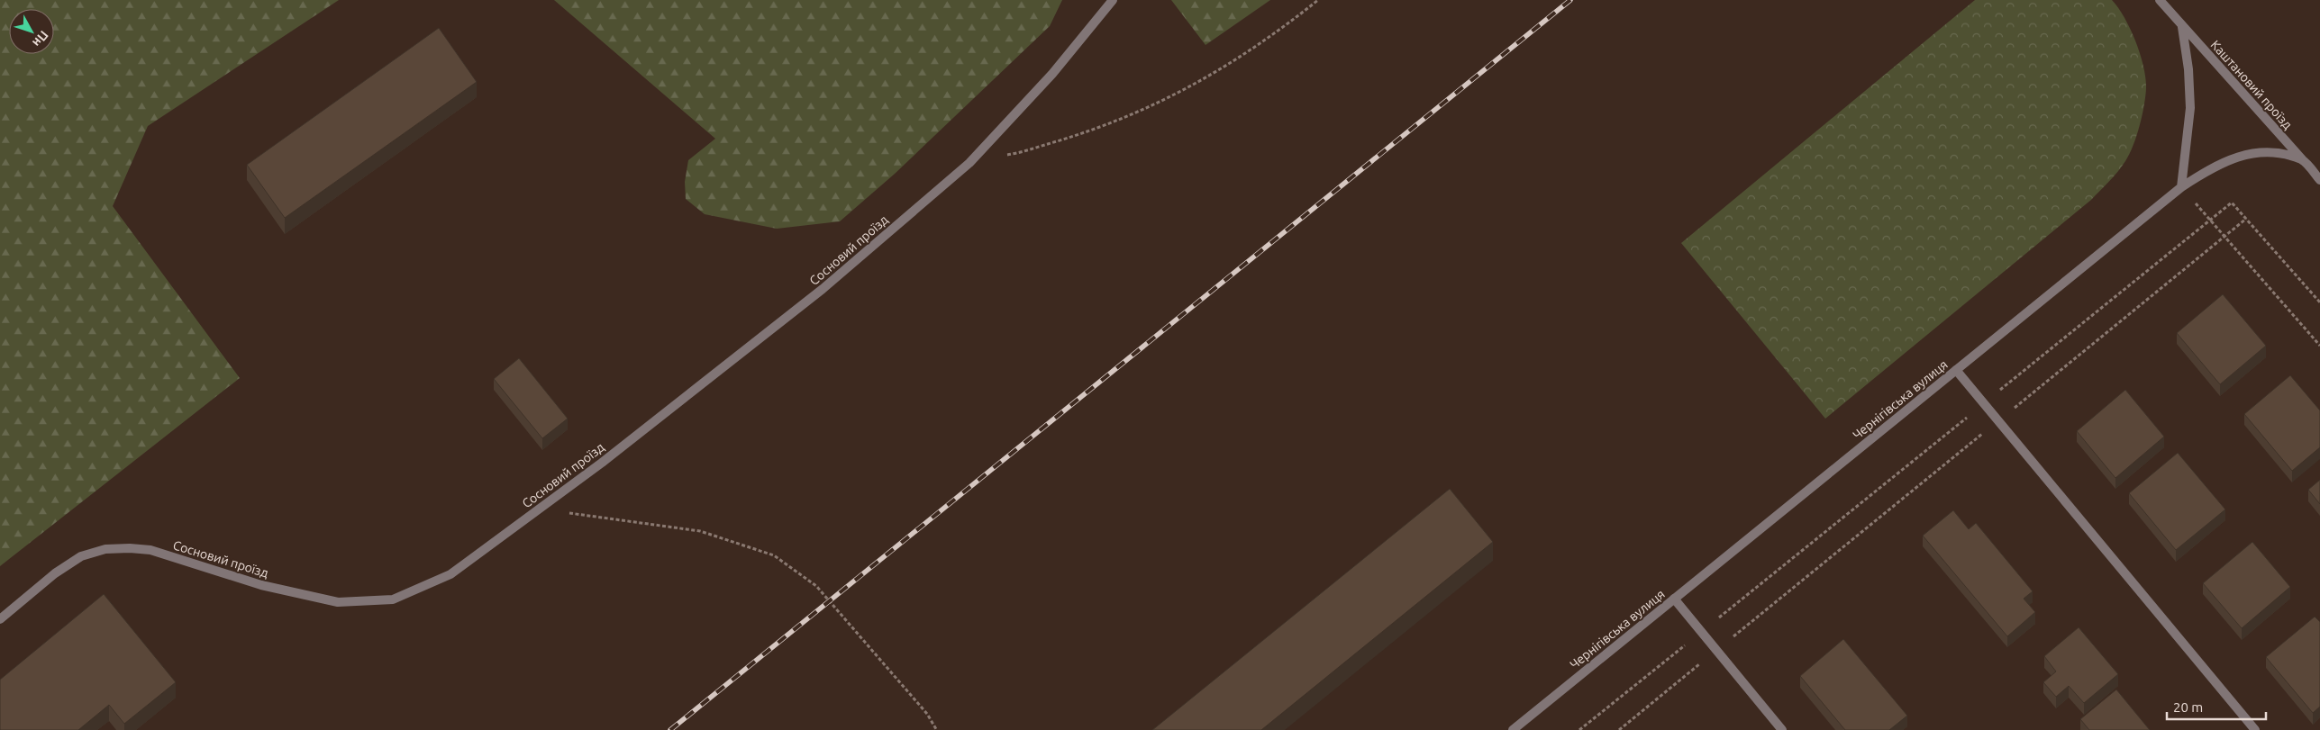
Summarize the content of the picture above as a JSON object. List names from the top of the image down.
{
  "streets": {
    "street": ["Каштановий проїзд", "Сосновий проїзд", "Чернігівська вулиця"]
  },
  "crossings": [
    ["Каштановий проїзд", "Чернігівська вулиця"]
  ],
  "scale_bar": "20 m",
  "north": "bottom right"
}
